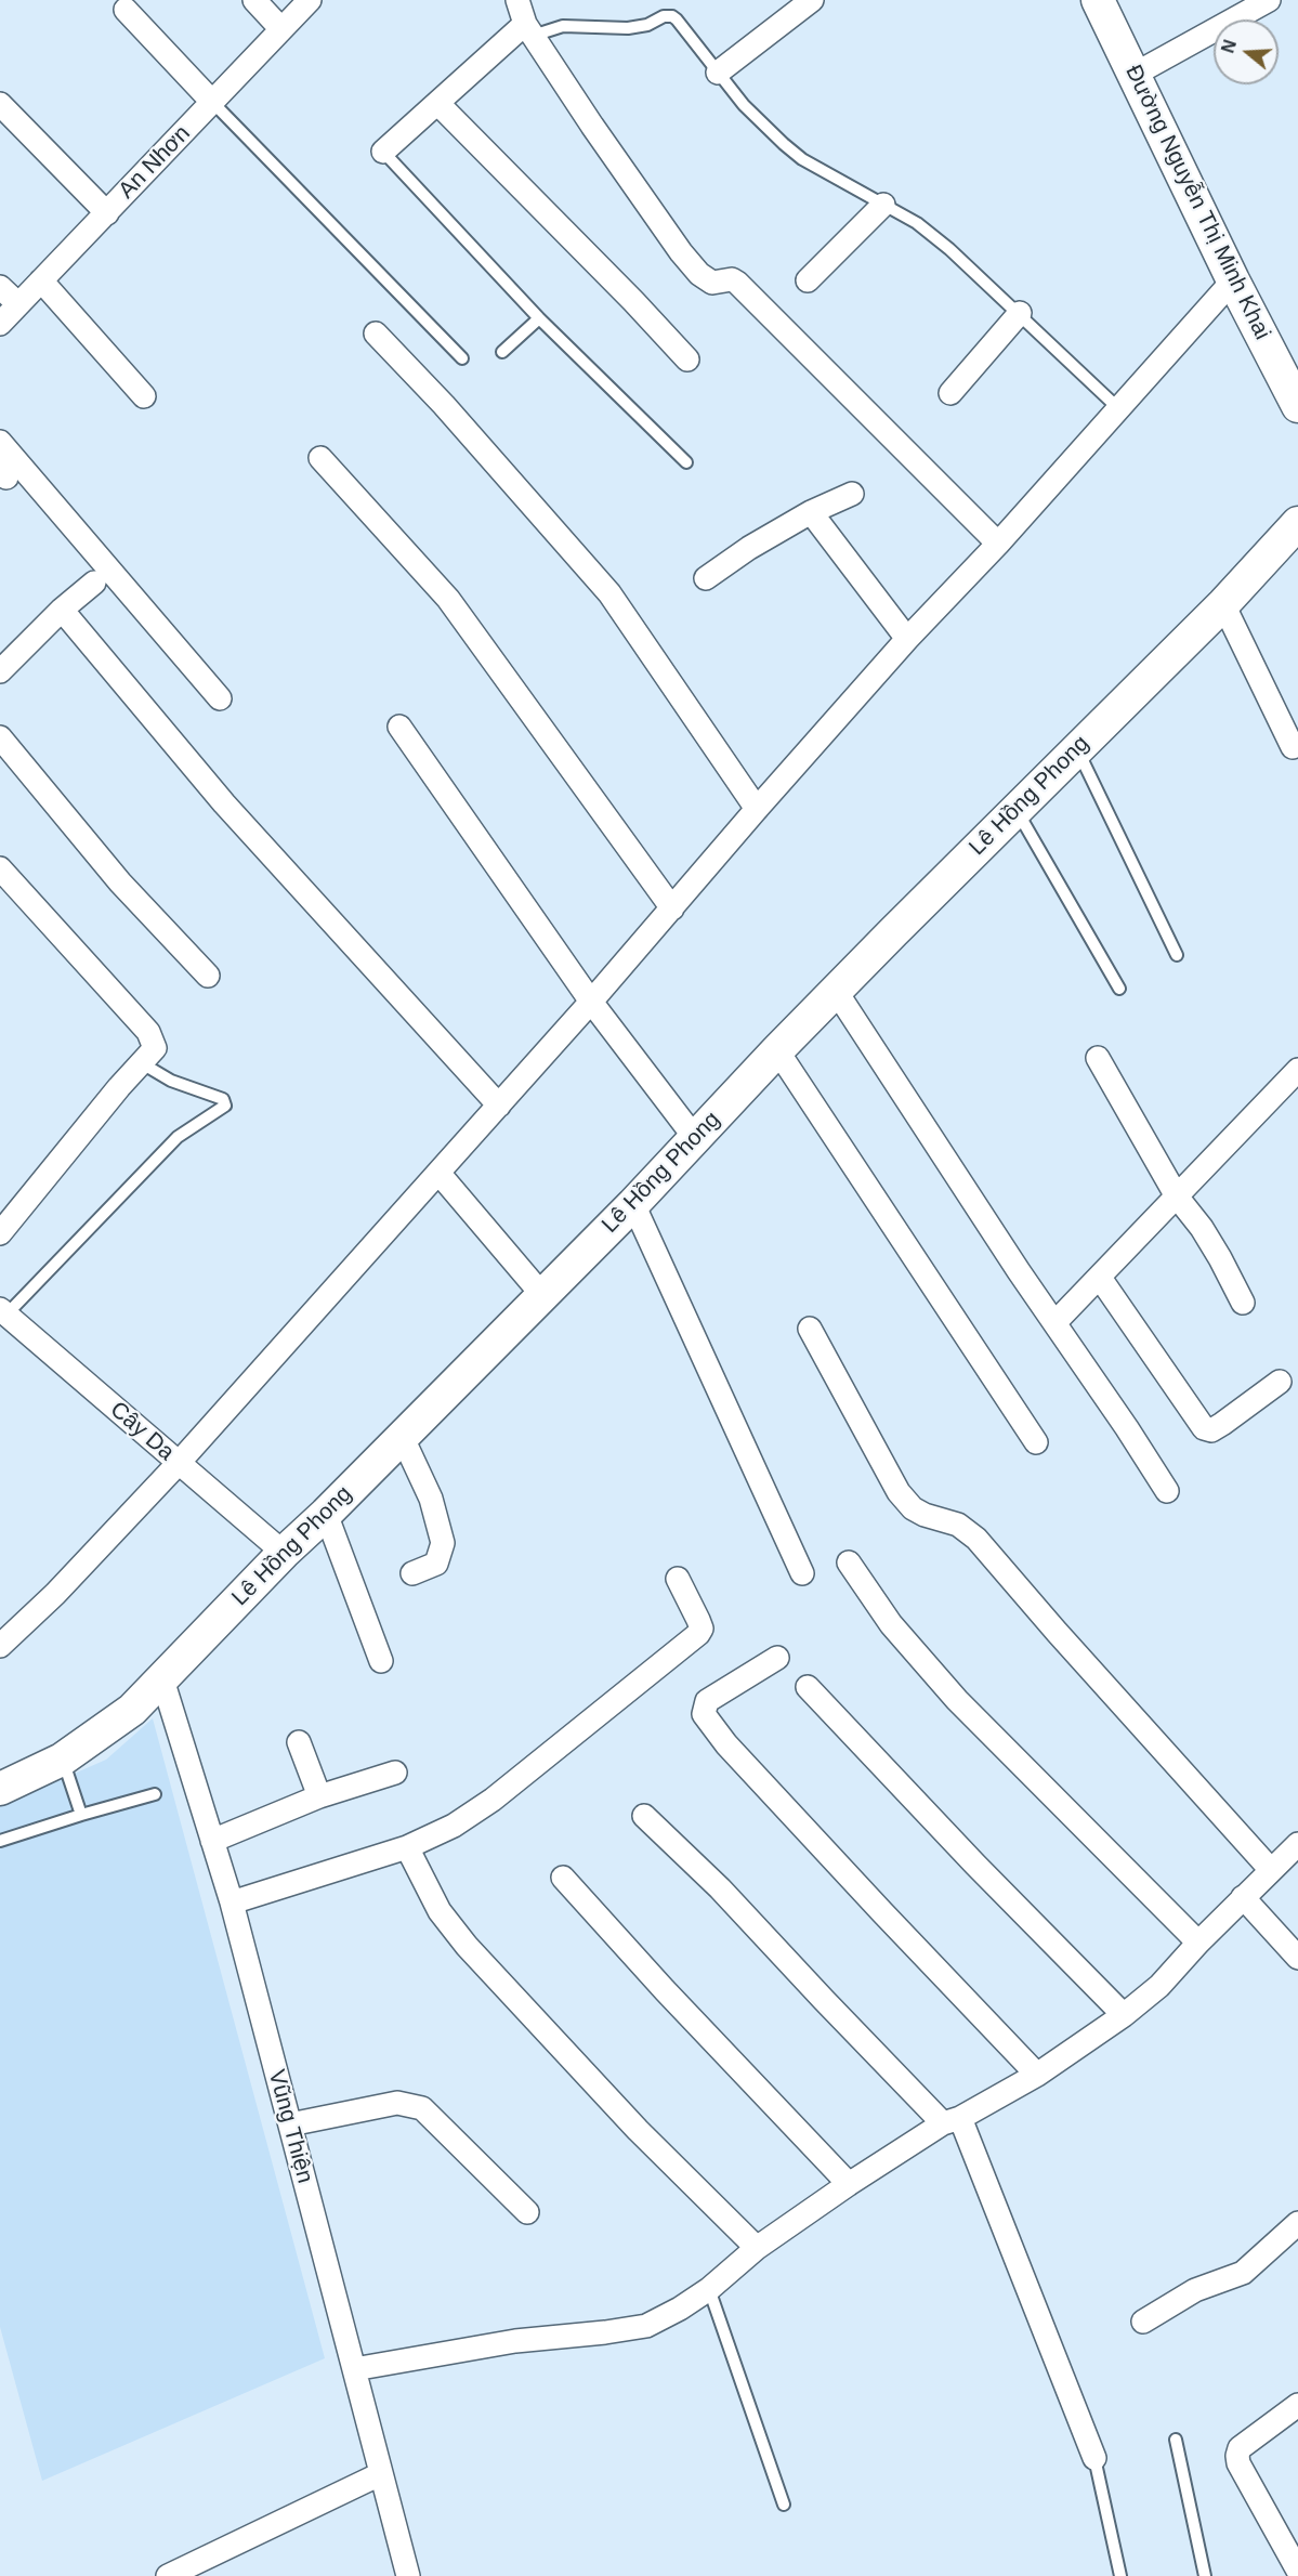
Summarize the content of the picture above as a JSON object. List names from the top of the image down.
{
  "streets": {
    "main road": ["Đường Nguyễn Thị Minh Khai", "Lê Hồng Phong"],
    "street": ["An Nhơn", "Cây Da", "Vũng Thiện"]
  },
  "crossings": [
    ["Lê Hồng Phong", "Cây Da"],
    ["Lê Hồng Phong", "Vũng Thiện"]
  ],
  "north": "left"
}
